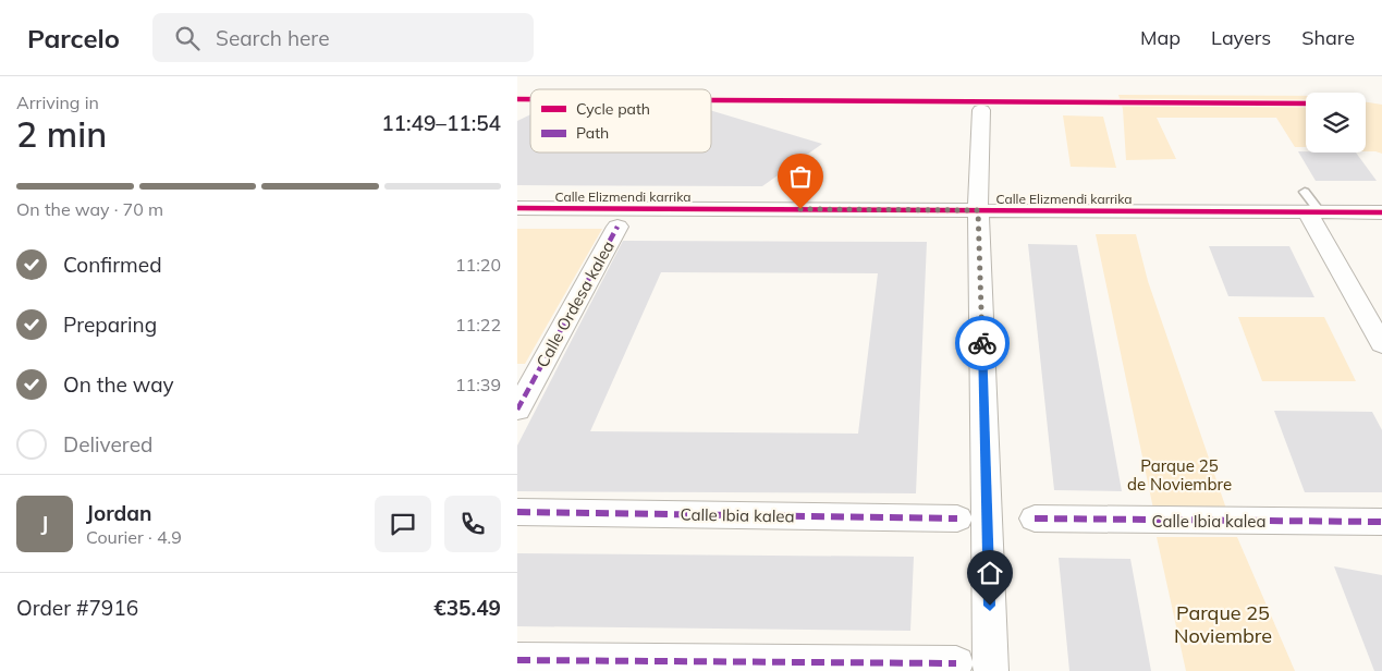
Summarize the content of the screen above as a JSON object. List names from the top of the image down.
{
  "streets": {
    "street": ["Calle Elizmendi karrika", "Calle Ordesa kalea", "Calle Ibia kalea"]
  },
  "parks": ["Parque 25 de Noviembre", "Parque 25 Noviembre"],
  "legend": ["Cycle path", "Path"],
  "page": {
    "header": "Parcelo",
    "search": "Search here",
    "nav": ["Map", "Layers", "Share"],
    "heading": ["2 min", "Arriving in", "11:49–11:54"],
    "panel": [
      "Jordan",
      "Courier · 4.9",
      "Order #7916",
      "€35.49"
    ],
    "bar": "On the way · 70 m",
    "list": [
      ["Confirmed", "11:20"],
      ["Preparing", "11:22"],
      ["On the way", "11:39"],
      "Delivered"
    ],
    "round": "J"
  }
}
